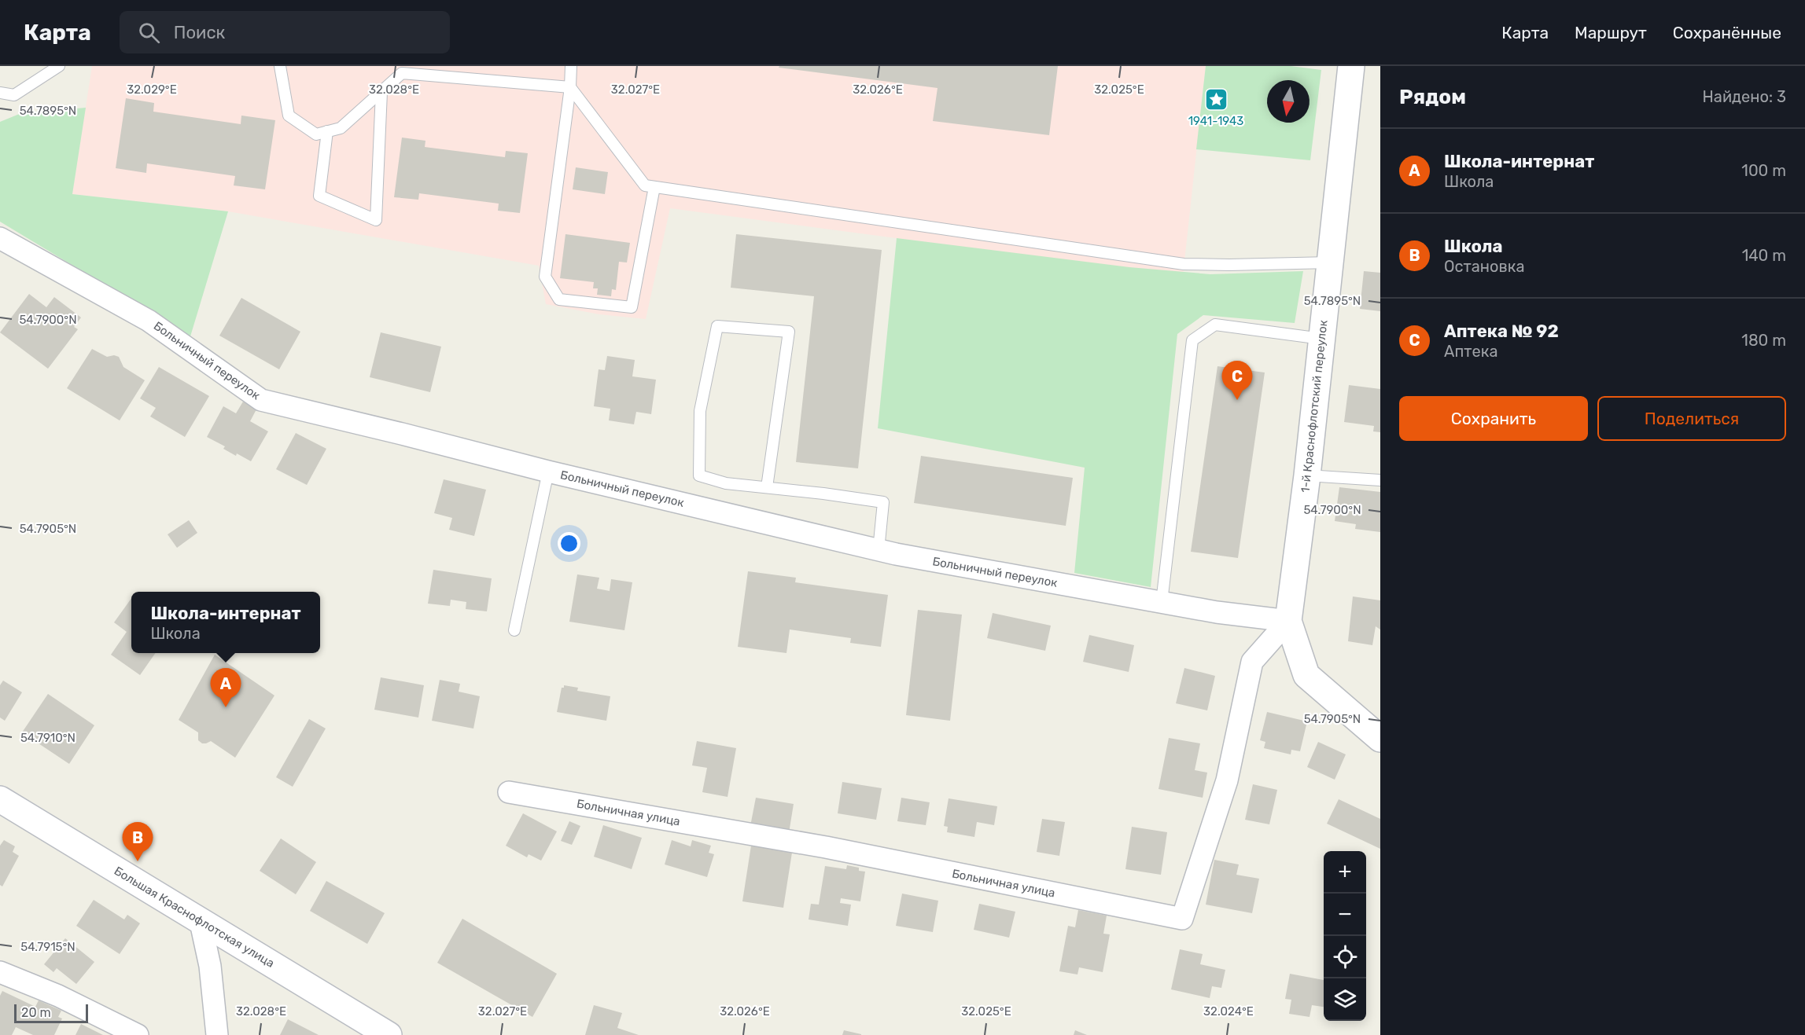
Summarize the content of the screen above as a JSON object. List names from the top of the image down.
{
  "streets": {
    "street": [
      "Больничный переулок",
      "1-й Краснофлотский переулок",
      "Больничная улица",
      "Большая Краснофлотская улица"
    ]
  },
  "crossings": [
    ["Больничный переулок", "1-й Краснофлотский переулок"],
    ["Больничный переулок", "Больничная улица"],
    ["1-й Краснофлотский переулок", "Больничная улица"]
  ],
  "places": {
    "place": ["1941-1943"]
  },
  "scale_bar": "20 m",
  "north": "bottom",
  "page": {
    "header": "Карта",
    "search": "Поиск",
    "nav": ["Карта", "Маршрут", "Сохранённые"],
    "heading": ["Рядом", "Найдено: 3"],
    "list": [
      {
        "mark": "A",
        "name": "Школа-интернат",
        "note": "Школа",
        "value": "100 m"
      },
      {
        "mark": "B",
        "name": "Школа",
        "note": "Остановка",
        "value": "140 m"
      },
      {
        "mark": "C",
        "name": "Аптека № 92",
        "note": "Аптека",
        "value": "180 m"
      }
    ],
    "pins": ["C", "A", "B"],
    "buttons": ["Сохранить", "Поделиться"],
    "popup": ["Школа-интернат", "Школа"],
    "map_buttons": ["+", "−"],
    "scale": "20 m"
  },
  "coordinates": [
    "32.029°E",
    "32.028°E",
    "32.027°E",
    "32.026°E",
    "32.025°E",
    "54.7895°N",
    "54.7900°N",
    "54.7905°N",
    "54.7910°N",
    "54.7915°N",
    "32.024°E"
  ]
}
